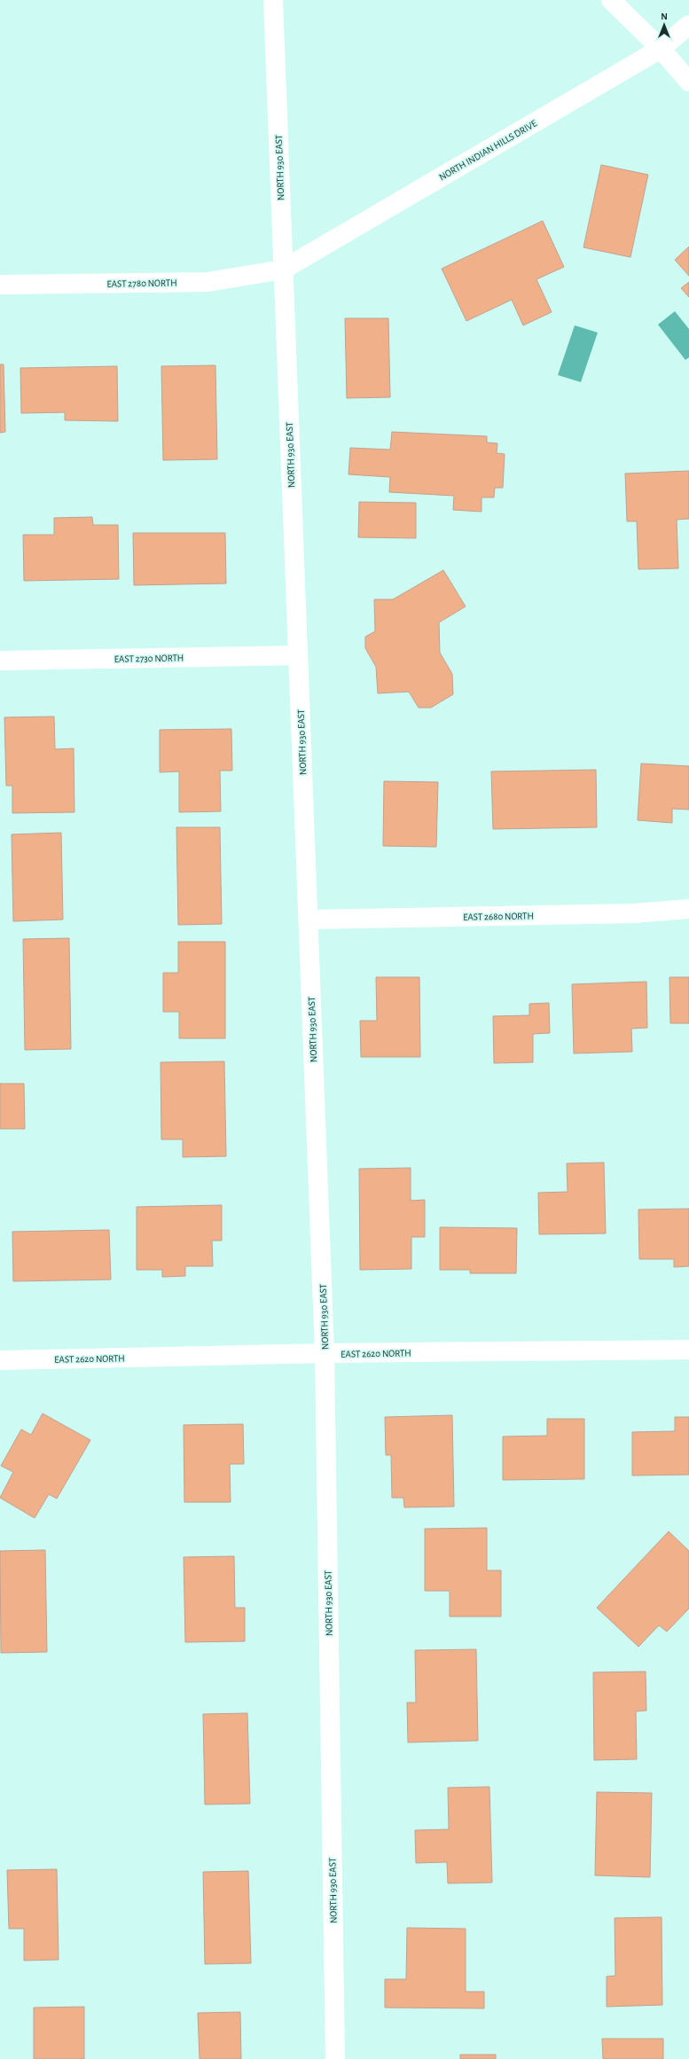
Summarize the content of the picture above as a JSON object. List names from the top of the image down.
{
  "streets": {
    "street": [
      "NORTH INDIAN HILLS DRIVE",
      "NORTH 930 EAST",
      "EAST 2780 NORTH",
      "EAST 2730 NORTH",
      "EAST 2680 NORTH",
      "EAST 2620 NORTH"
    ]
  },
  "crossings": [
    ["NORTH INDIAN HILLS DRIVE", "NORTH 930 EAST"],
    ["NORTH INDIAN HILLS DRIVE", "EAST 2780 NORTH"],
    ["NORTH 930 EAST", "EAST 2780 NORTH"],
    ["NORTH 930 EAST", "EAST 2730 NORTH"],
    ["NORTH 930 EAST", "EAST 2680 NORTH"],
    ["NORTH 930 EAST", "EAST 2620 NORTH"]
  ],
  "north": "top"
}
